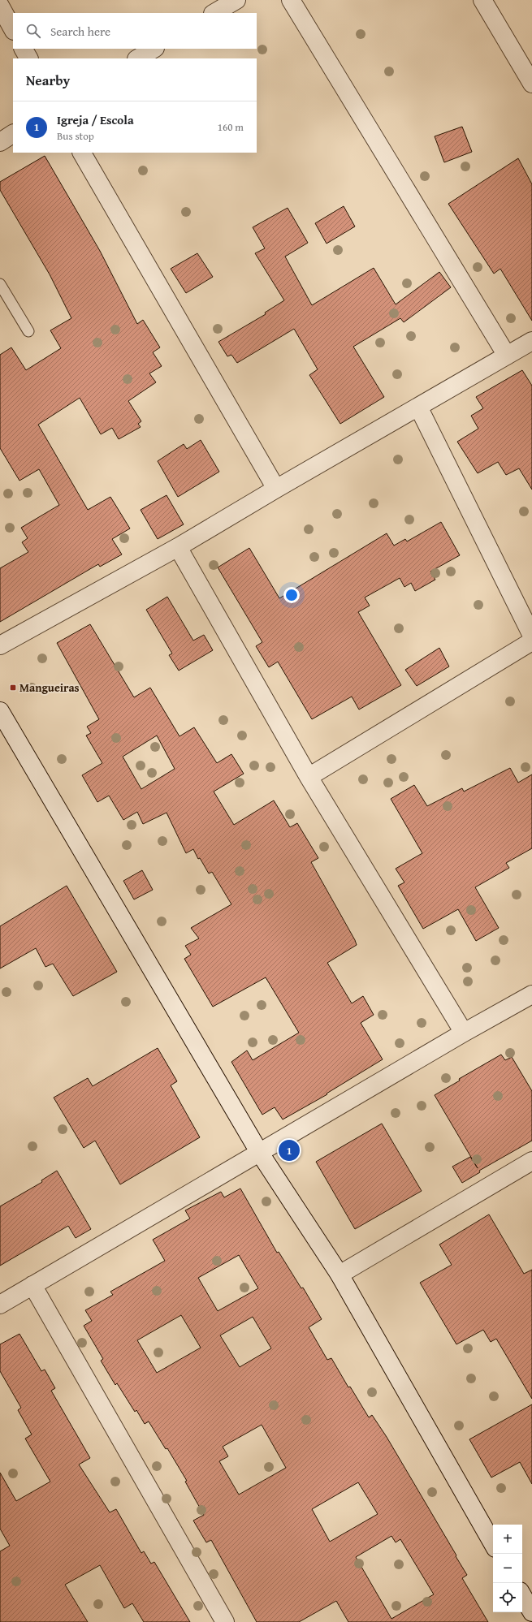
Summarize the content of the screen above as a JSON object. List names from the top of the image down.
{
  "places": {
    "transit": ["Mangueiras"]
  },
  "page": {
    "search": "Search here",
    "heading": "Nearby",
    "list": [
      {
        "mark": "1",
        "name": "Igreja / Escola",
        "note": "Bus stop",
        "value": "160 m"
      }
    ],
    "pins": "1",
    "map_buttons": ["+", "−"]
  }
}
